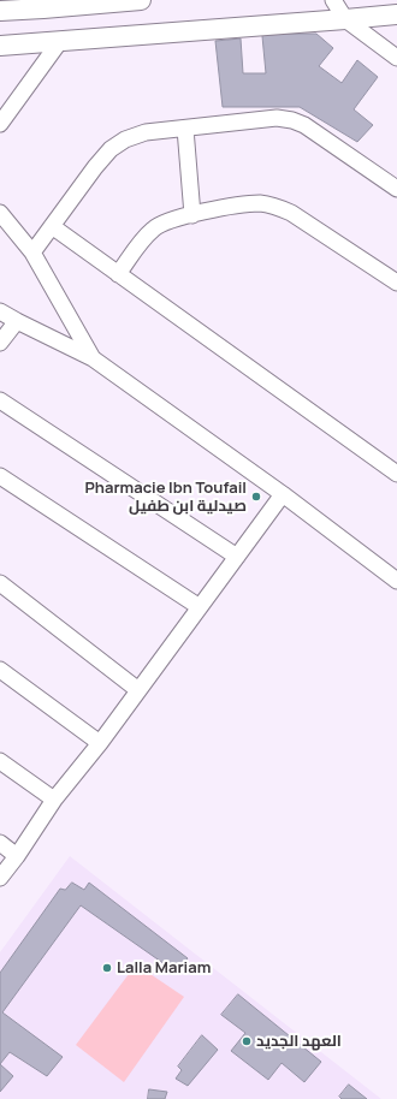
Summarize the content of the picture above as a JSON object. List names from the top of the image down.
{
  "places": ["Pharmacie Ibn Toufail صيدلية ابن طفيل", "Lalla Mariam", "العهد الجديد"]
}
